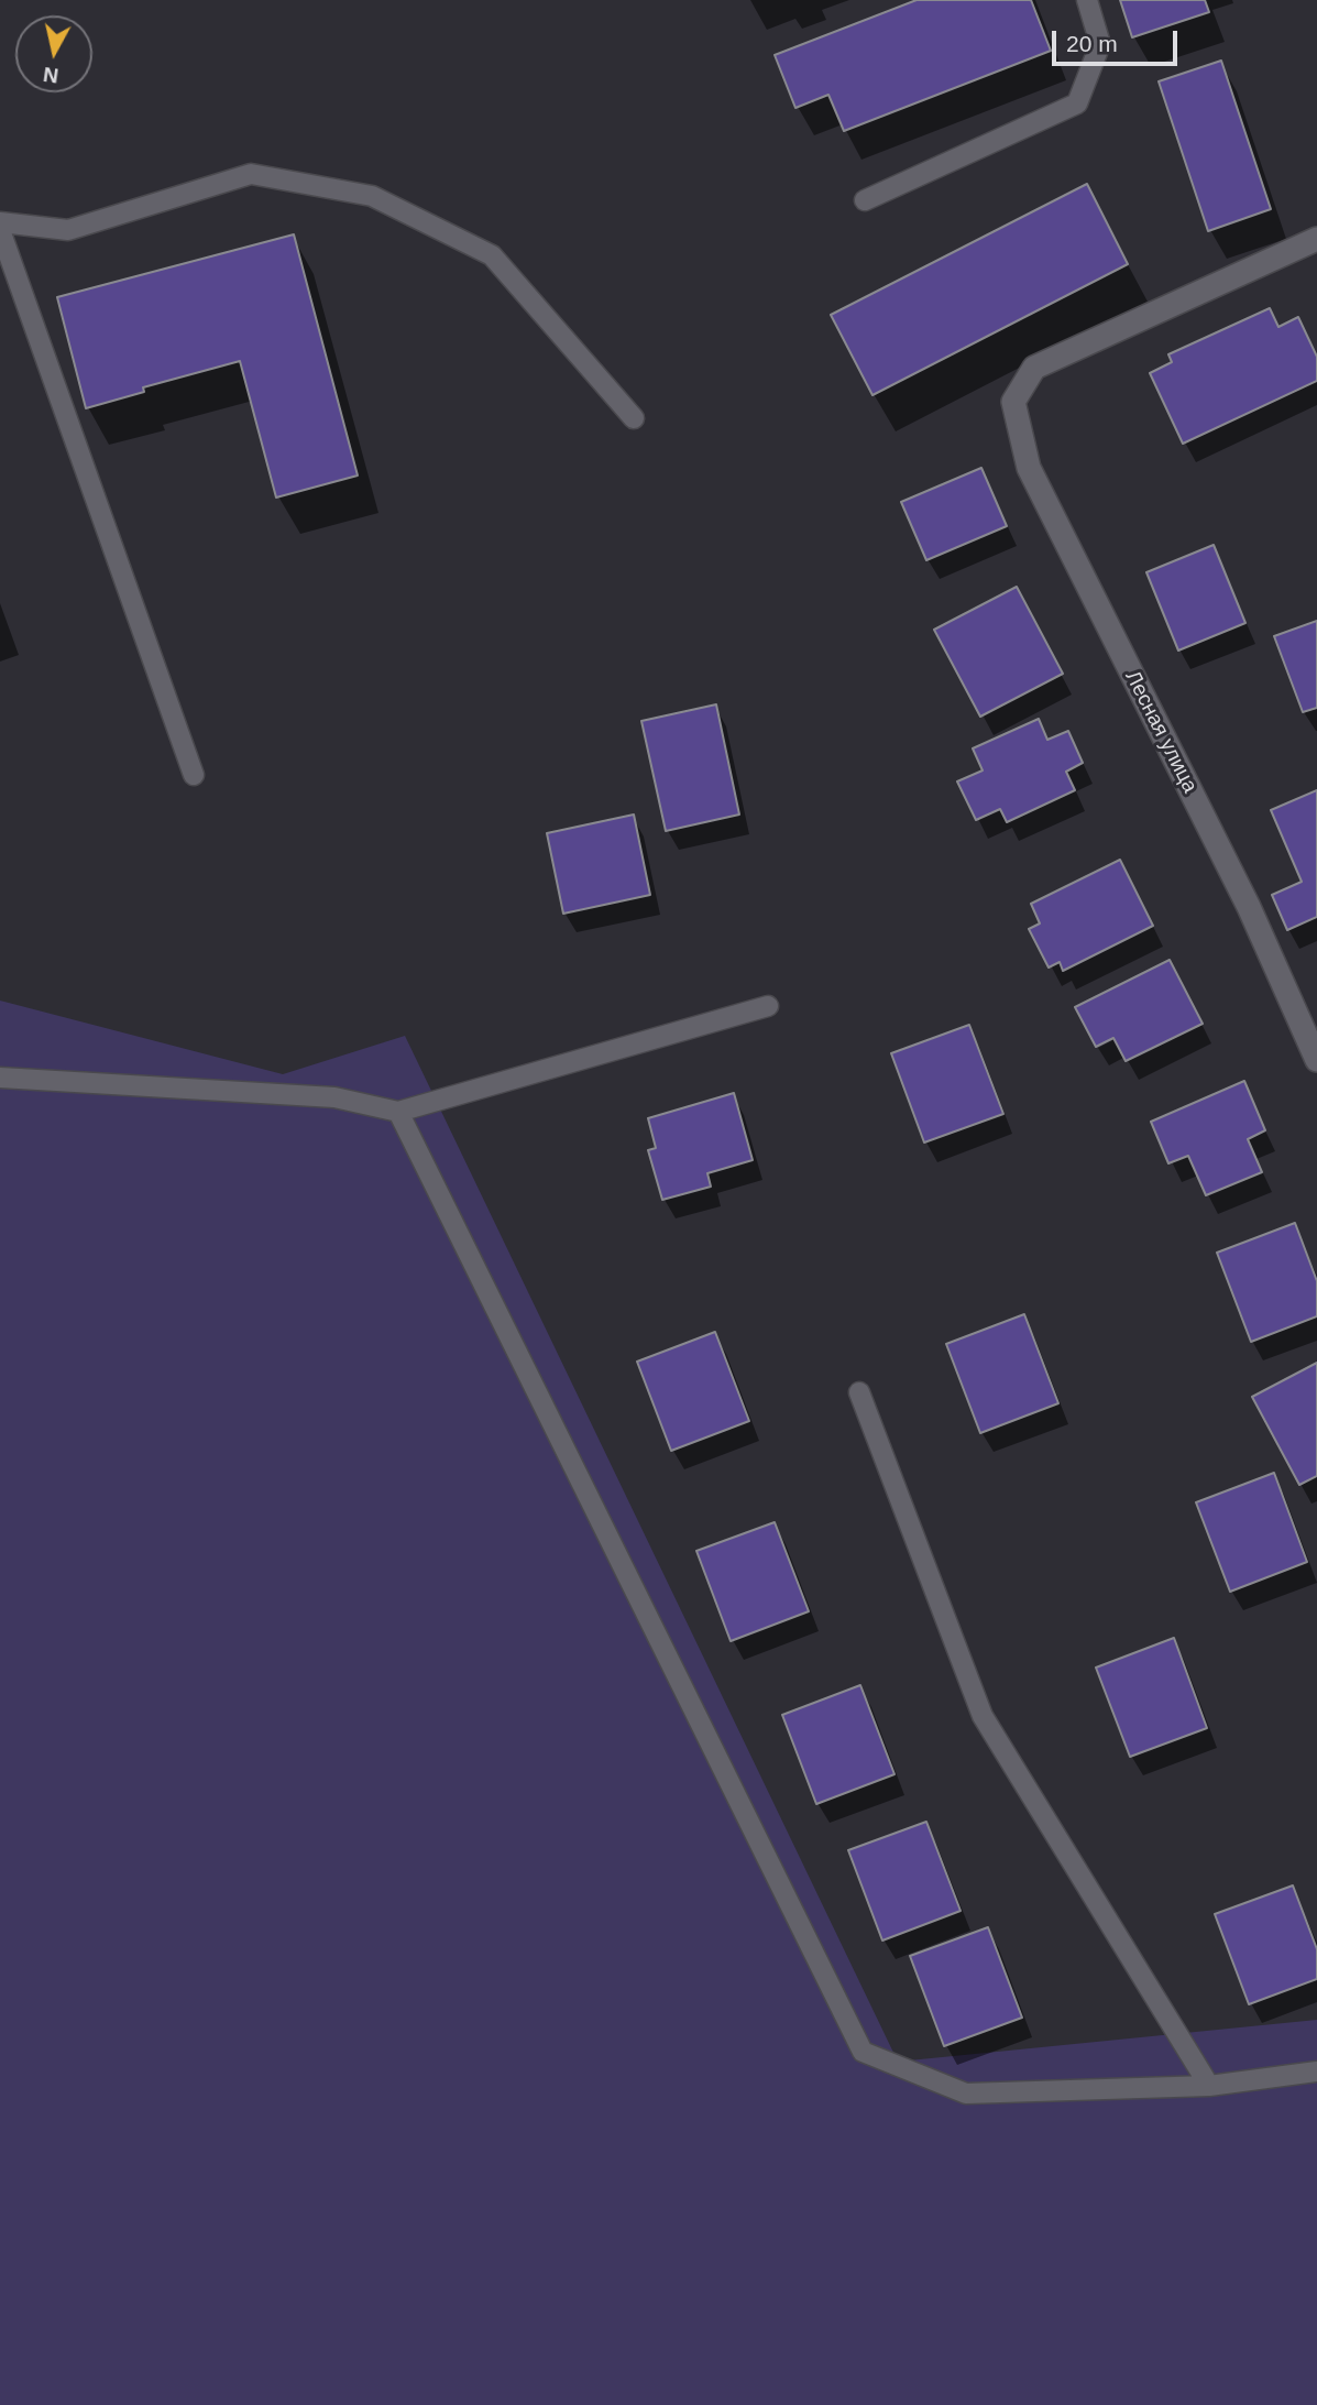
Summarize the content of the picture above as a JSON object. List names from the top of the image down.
{
  "streets": {
    "street": ["Лесная улица"]
  },
  "scale_bar": "20 m",
  "north": "bottom"
}
